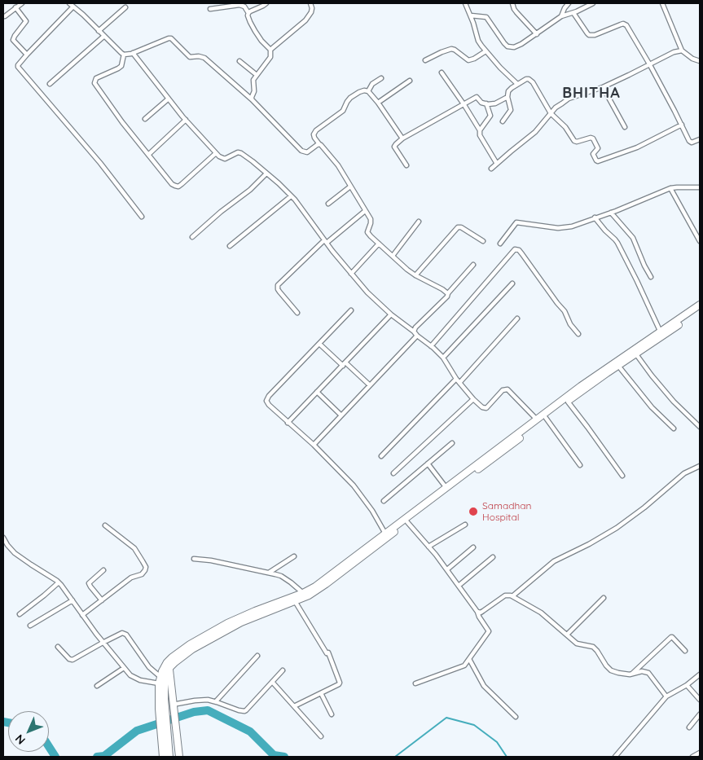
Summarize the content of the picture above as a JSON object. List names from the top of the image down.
{
  "districts": ["BHITHA"],
  "places": ["Samadhan Hospital"],
  "north": "bottom left"
}
